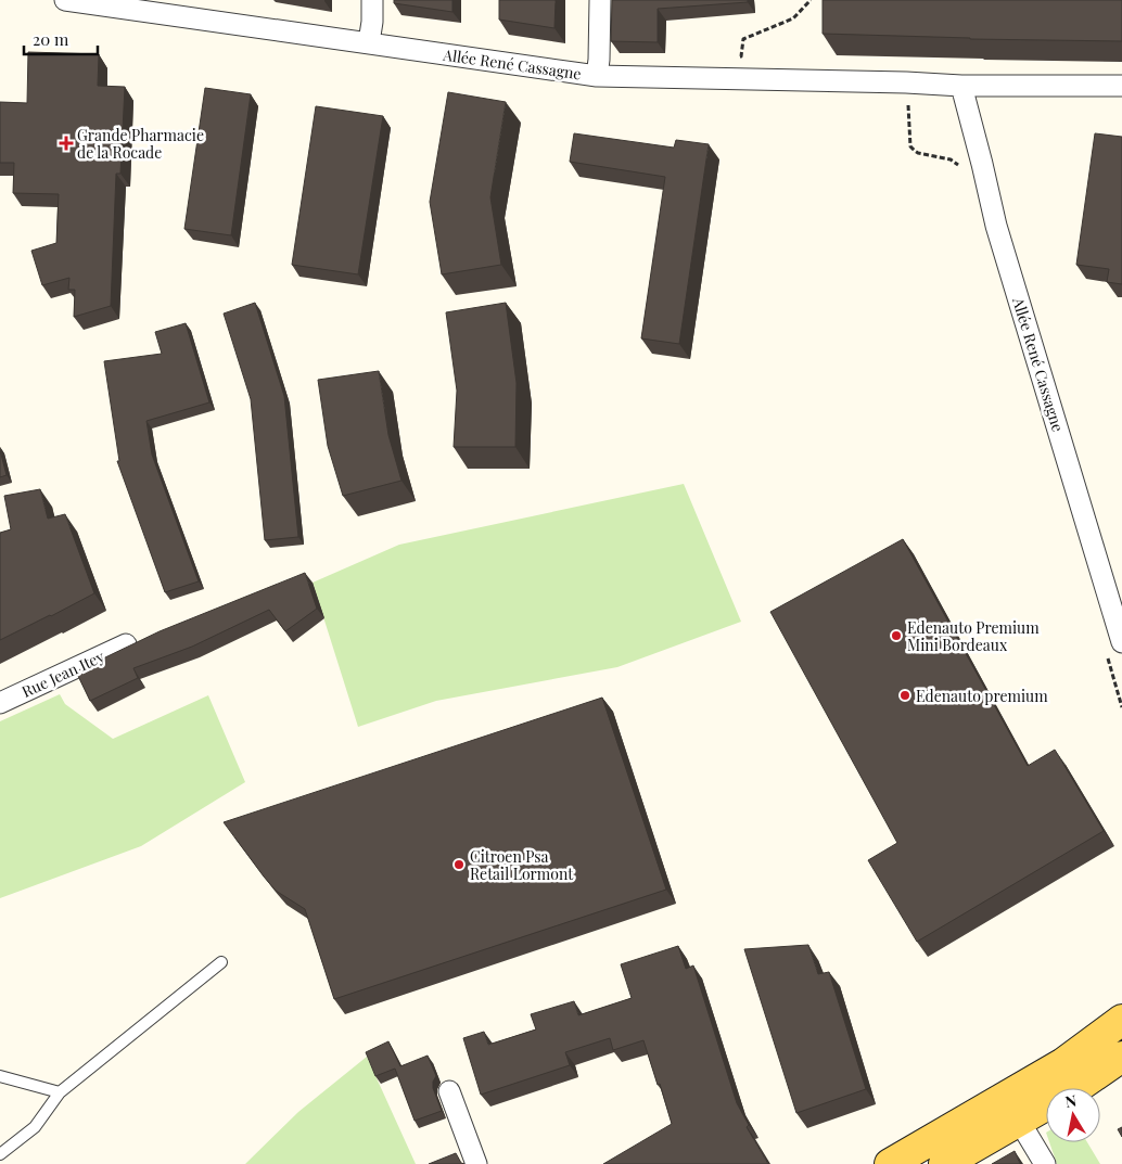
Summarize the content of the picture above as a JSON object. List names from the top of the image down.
{
  "streets": {
    "street": ["Allée René Cassagne", "Rue Jean Itey"]
  },
  "places": {
    "health": ["Grande Pharmacie de la Rocade"],
    "other": ["Edenauto Premium Mini Bordeaux", "Edenauto premium", "Citroen Psa Retail Lormont"]
  },
  "scale_bar": "20 m",
  "north": "top"
}
